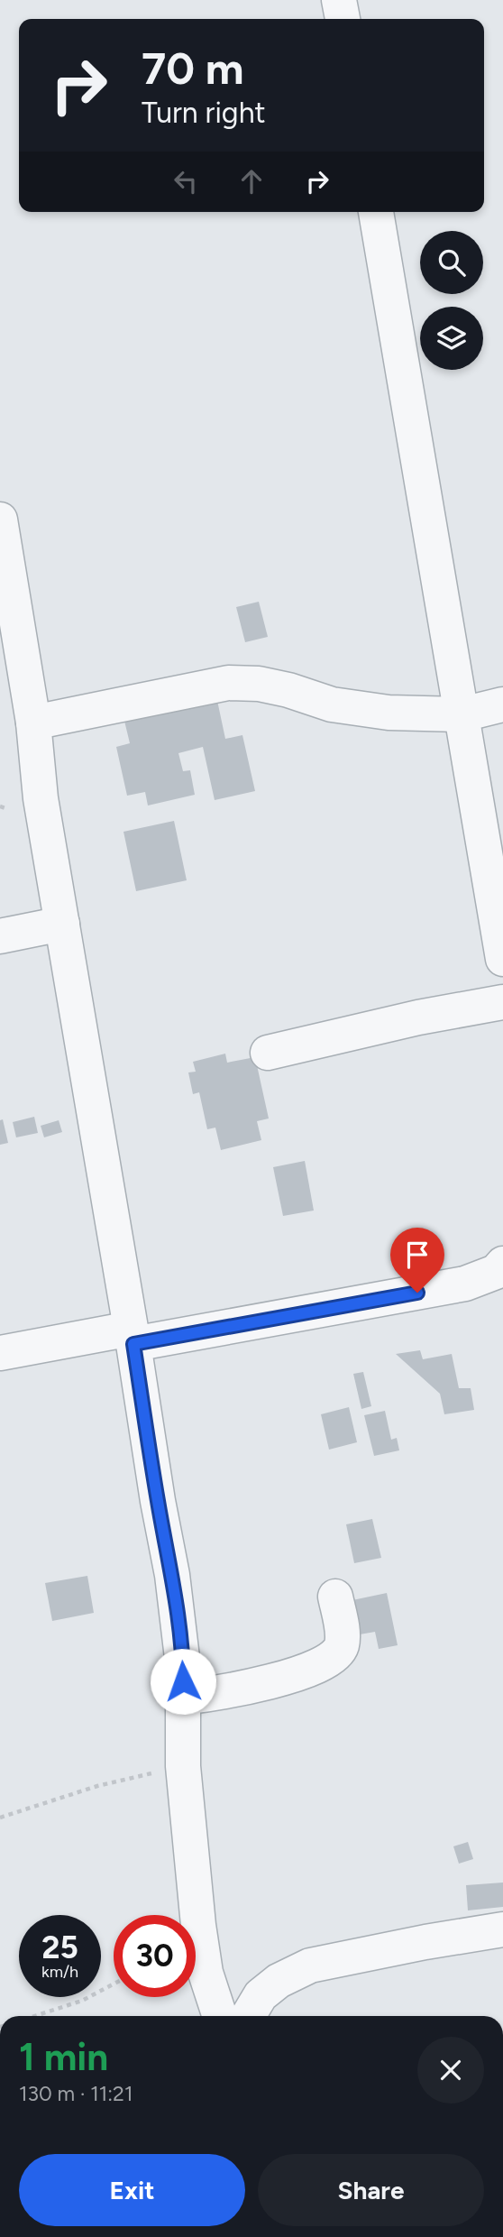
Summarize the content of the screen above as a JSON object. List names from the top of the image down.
{
  "page": {
    "turn": ["70 m", "Turn right"],
    "speed": "25 km/h",
    "limit": "30",
    "heading": ["1 min", "130 m · 11:21"],
    "buttons": ["Exit", "Share"]
  }
}
